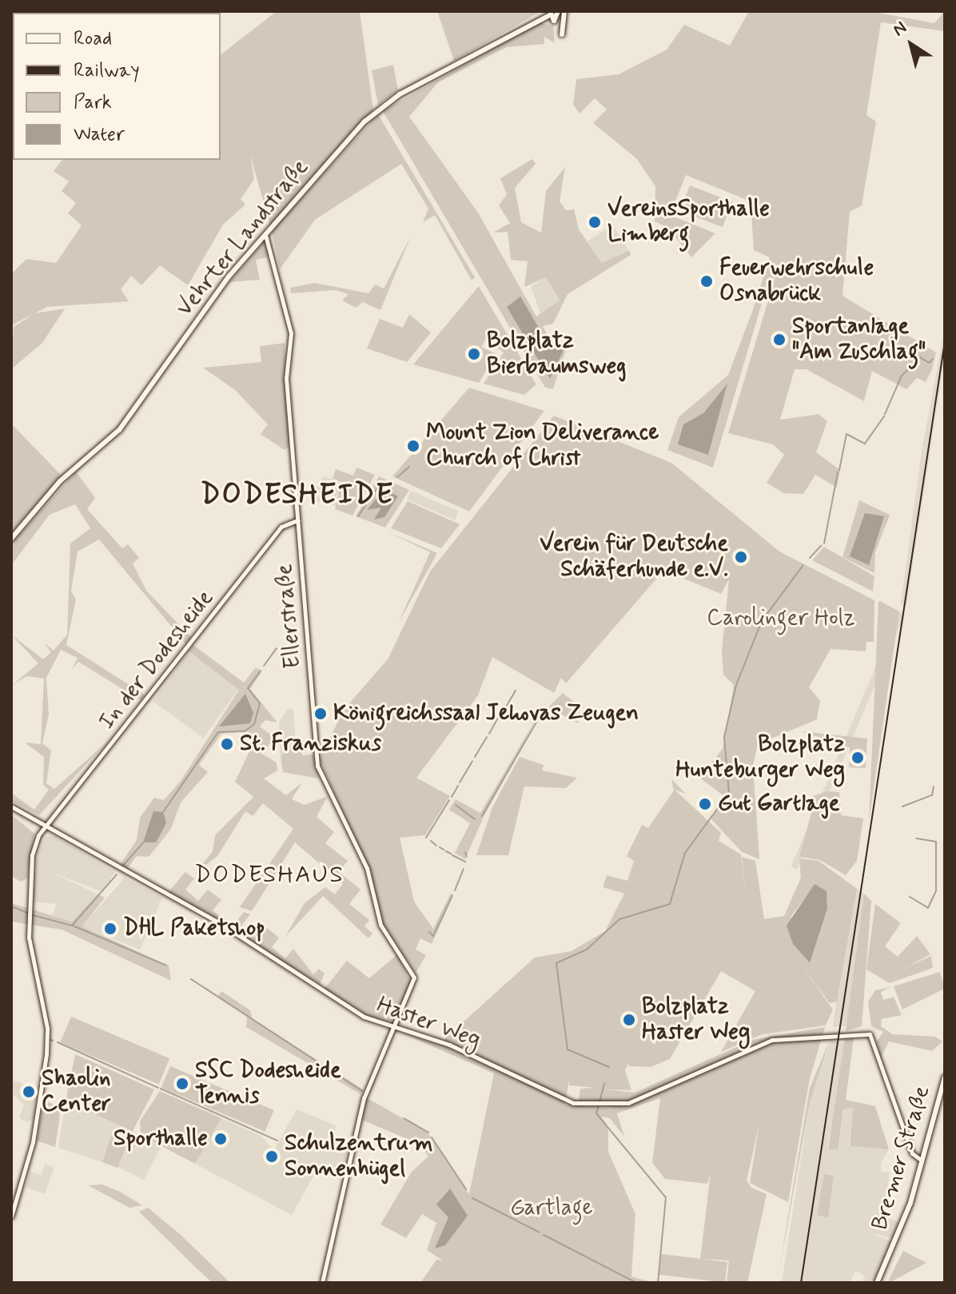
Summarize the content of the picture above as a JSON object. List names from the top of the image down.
{
  "streets": {
    "main road": ["Vehrter Landstraße", "Bremer Straße"],
    "street": ["Ellerstraße", "In der Dodesheide", "Haster Weg"]
  },
  "crossings": [
    ["Vehrter Landstraße", "Ellerstraße"],
    ["Ellerstraße", "In der Dodesheide"],
    ["Ellerstraße", "Haster Weg"],
    ["In der Dodesheide", "Haster Weg"],
    ["Haster Weg", "Bremer Straße"]
  ],
  "districts": ["DODESHEIDE", "DODESHAUS"],
  "parks": ["Carolinger Holz", "Gartlage"],
  "places": [
    "VereinsSporthalle Limberg",
    "Feuerwehrschule Osnabrück",
    "Sportanlage \"Am Zuschlag\"",
    "Bolzplatz Bierbaumsweg",
    "Mount Zion Deliverance Church of Christ",
    "Verein für Deutsche Schäferhunde e.V.",
    "Königreichssaal Jehovas Zeugen",
    "St. Franziskus",
    "Bolzplatz Hunteburger Weg",
    "Gut Gartlage",
    "DHL Paketshop",
    "Bolzplatz Haster Weg",
    "SSC Dodesheide Tennis",
    "Shaolin Center",
    "Sporthalle",
    "Schulzentrum Sonnenhügel"
  ],
  "legend": [
    "Road",
    "Railway",
    "Park",
    "Water"
  ],
  "north": "top left"
}
